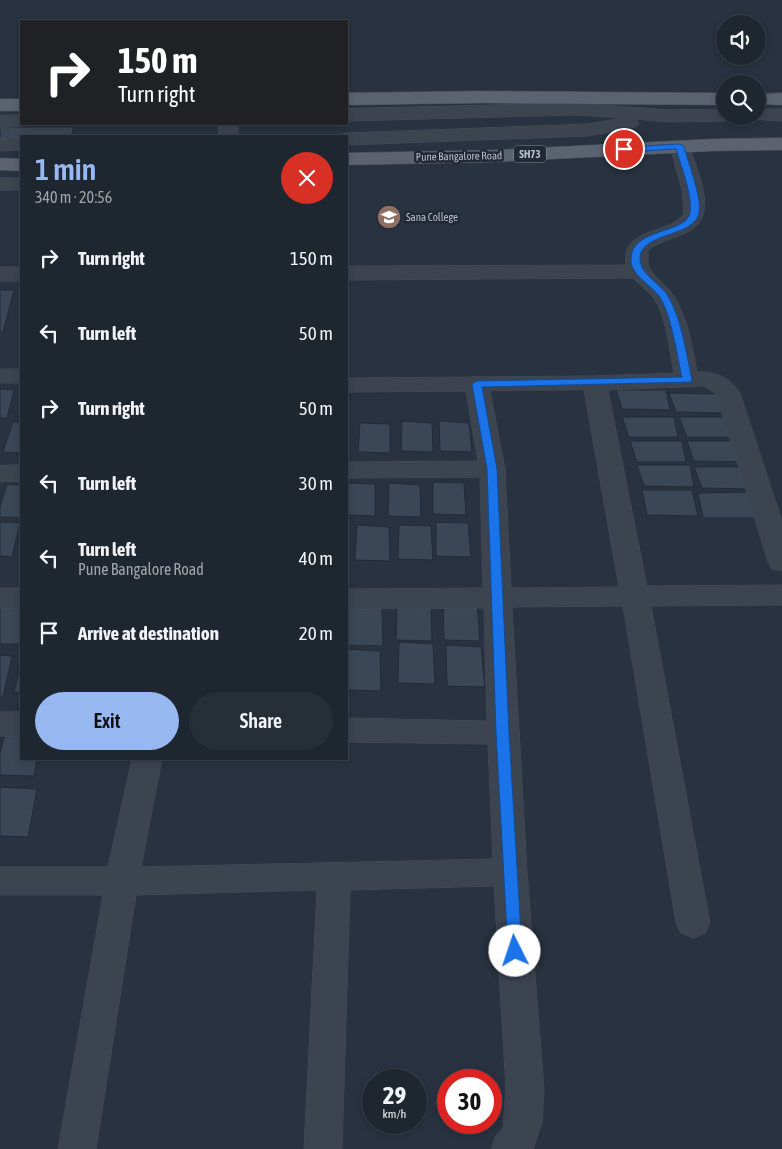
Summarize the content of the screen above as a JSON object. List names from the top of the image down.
{
  "streets": {
    "main road": ["SH73", "Pune Bangalore Road"]
  },
  "places": {
    "school or university": ["Sana College"]
  },
  "page": {
    "turn": ["150 m", "Turn right"],
    "heading": ["1 min", "340 m · 20:56"],
    "list": [
      {
        "name": "Turn right",
        "value": "150 m"
      },
      {
        "name": "Turn left",
        "value": "50 m"
      },
      {
        "name": "Turn right",
        "value": "50 m"
      },
      {
        "name": "Turn left",
        "value": "30 m"
      },
      {
        "name": "Turn left",
        "note": "Pune Bangalore Road",
        "value": "40 m"
      },
      {
        "name": "Arrive at destination",
        "value": "20 m"
      }
    ],
    "buttons": ["Exit", "Share"],
    "speed": "29 km/h",
    "limit": "30"
  }
}
